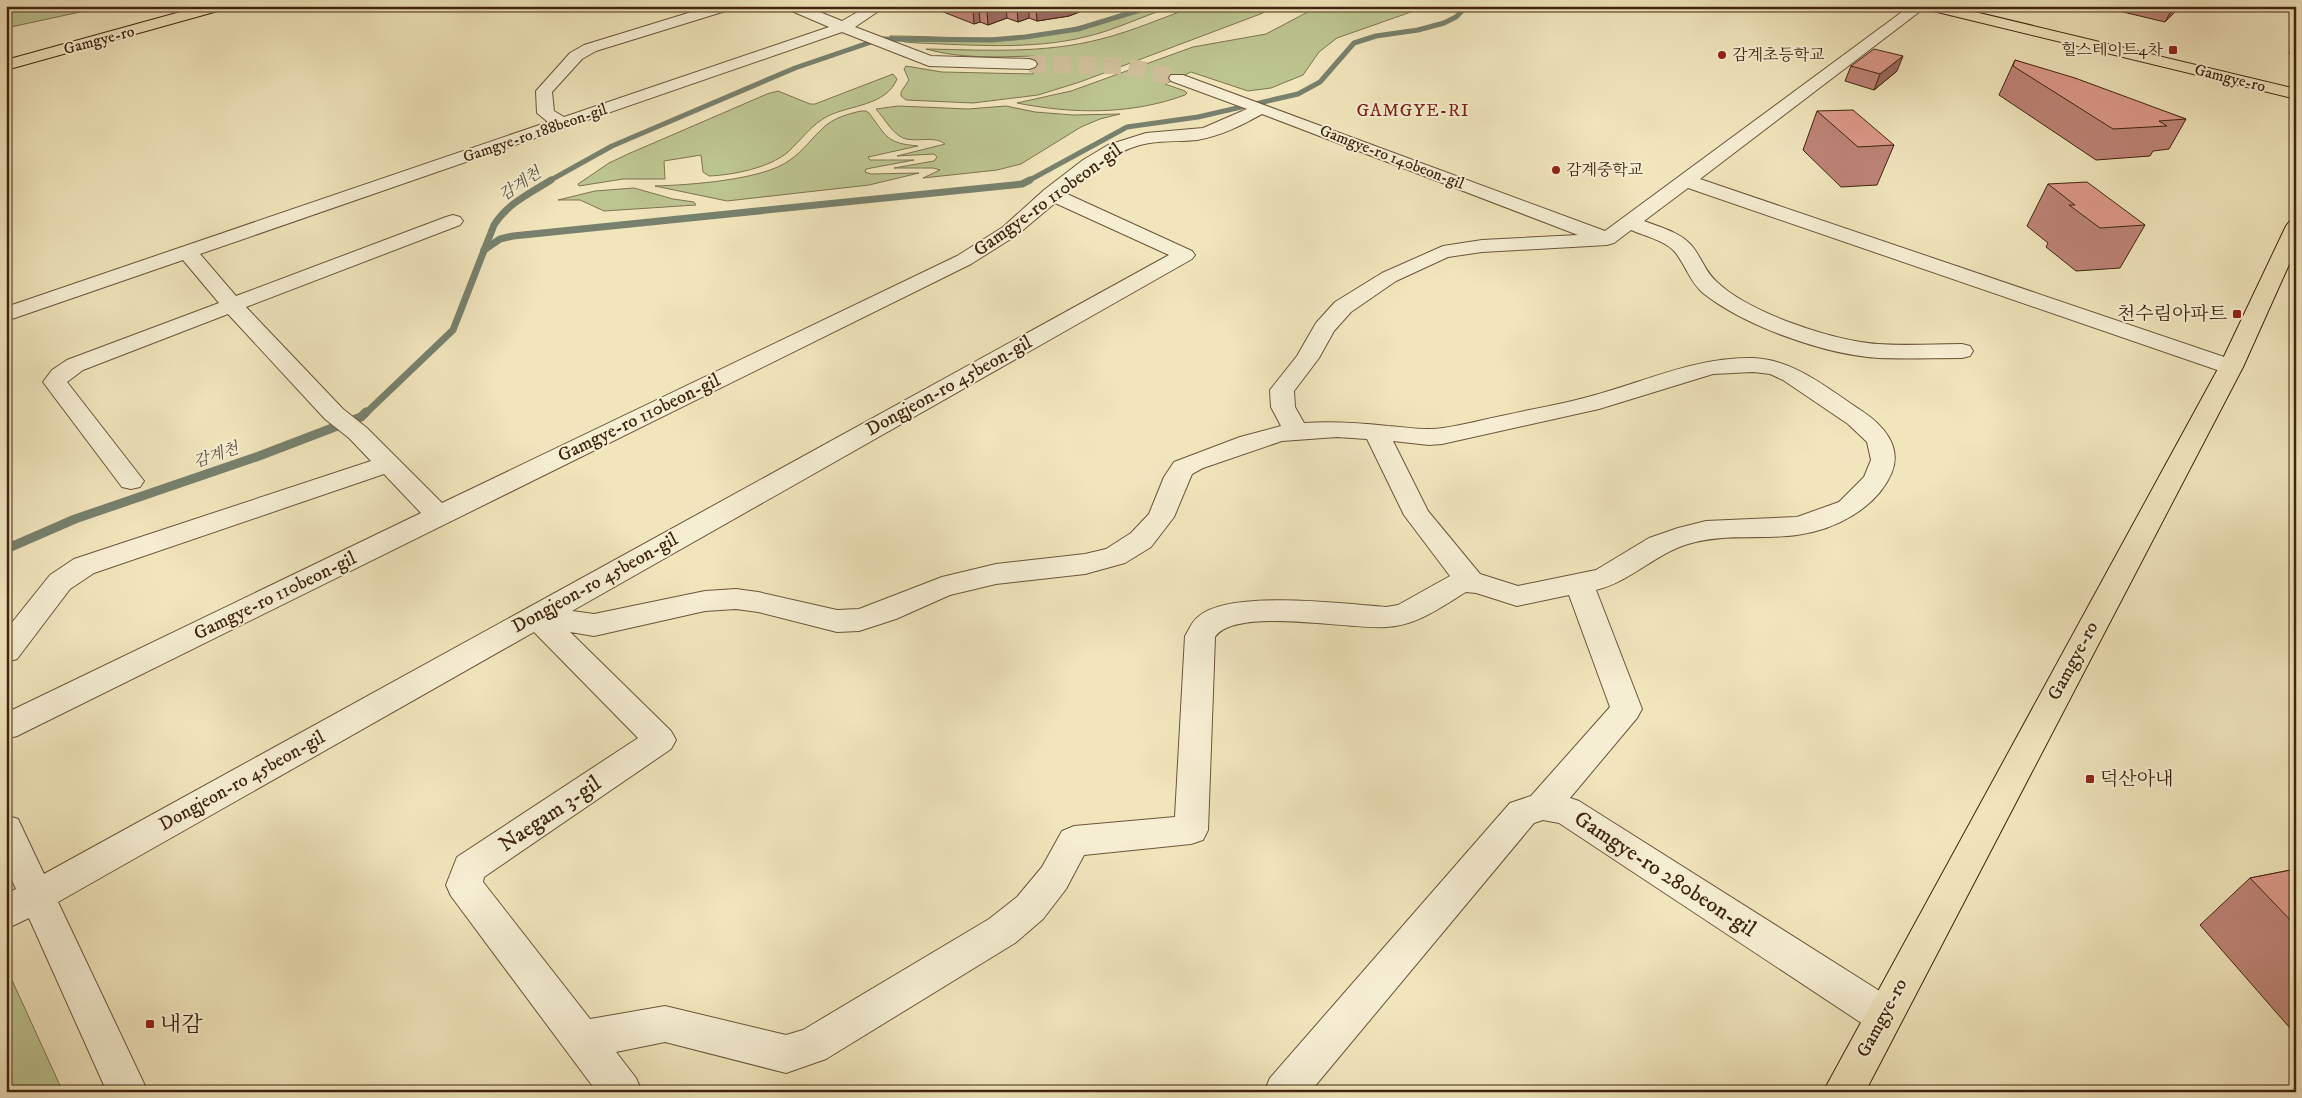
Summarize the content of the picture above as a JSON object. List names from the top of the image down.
{
  "streets": {
    "main road": ["Gamgye-ro"],
    "street": [
      "Gamgye-ro 188beon-gil",
      "Gamgye-ro 140beon-gil",
      "Gamgye-ro 110beon-gil",
      "Dongjeon-ro 45beon-gil",
      "Naegam 3-gil",
      "Gamgye-ro 280beon-gil"
    ]
  },
  "crossings": [
    ["Gamgye-ro", "Gamgye-ro 280beon-gil"],
    ["Gamgye-ro 140beon-gil", "Gamgye-ro 110beon-gil"],
    ["Gamgye-ro 110beon-gil", "Dongjeon-ro 45beon-gil"],
    ["Dongjeon-ro 45beon-gil", "Naegam 3-gil"]
  ],
  "districts": ["GAMGYE-RI"],
  "water": ["감계천"],
  "places": {
    "transit": [
      "힐스테이트4차",
      "천수림아파트",
      "덕산아내",
      "내감"
    ],
    "other": ["감계초등학교", "감계중학교"]
  }
}
